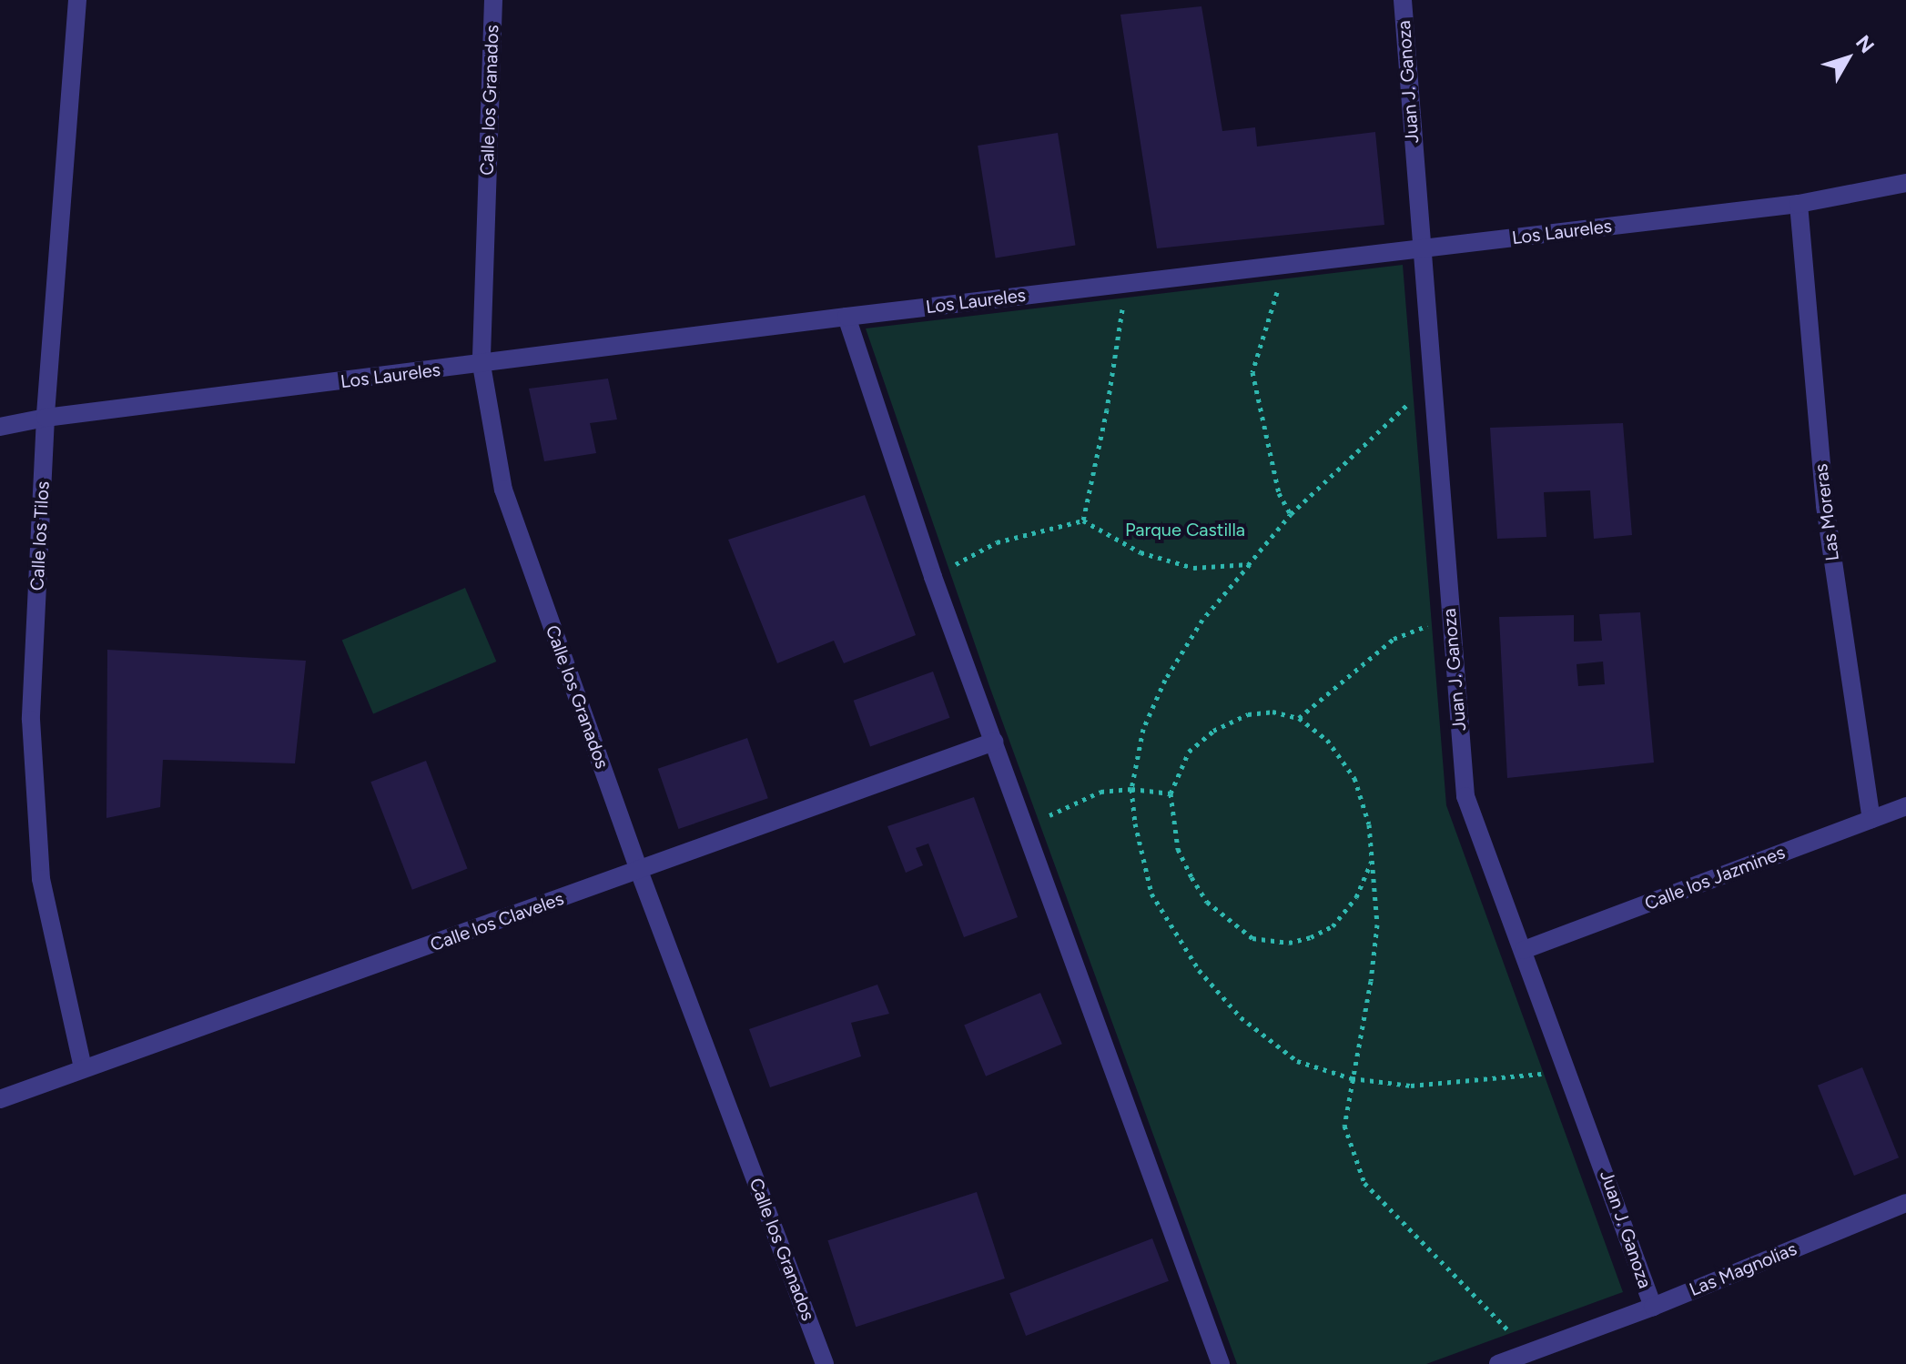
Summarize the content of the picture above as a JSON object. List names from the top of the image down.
{
  "streets": {
    "street": [
      "Juan J. Ganoza",
      "Calle los Granados",
      "Los Laureles",
      "Las Moreras",
      "Calle los Tilos",
      "Calle los Jazmines",
      "Calle los Claveles",
      "Las Magnolias"
    ]
  },
  "crossings": [
    ["Juan J. Ganoza", "Los Laureles"],
    ["Juan J. Ganoza", "Calle los Jazmines"],
    ["Juan J. Ganoza", "Las Magnolias"],
    ["Calle los Granados", "Los Laureles"],
    ["Calle los Granados", "Calle los Claveles"],
    ["Los Laureles", "Las Moreras"],
    ["Los Laureles", "Calle los Tilos"],
    ["Las Moreras", "Calle los Jazmines"],
    ["Calle los Tilos", "Calle los Claveles"]
  ],
  "parks": ["Parque Castilla"],
  "north": "top right"
}
